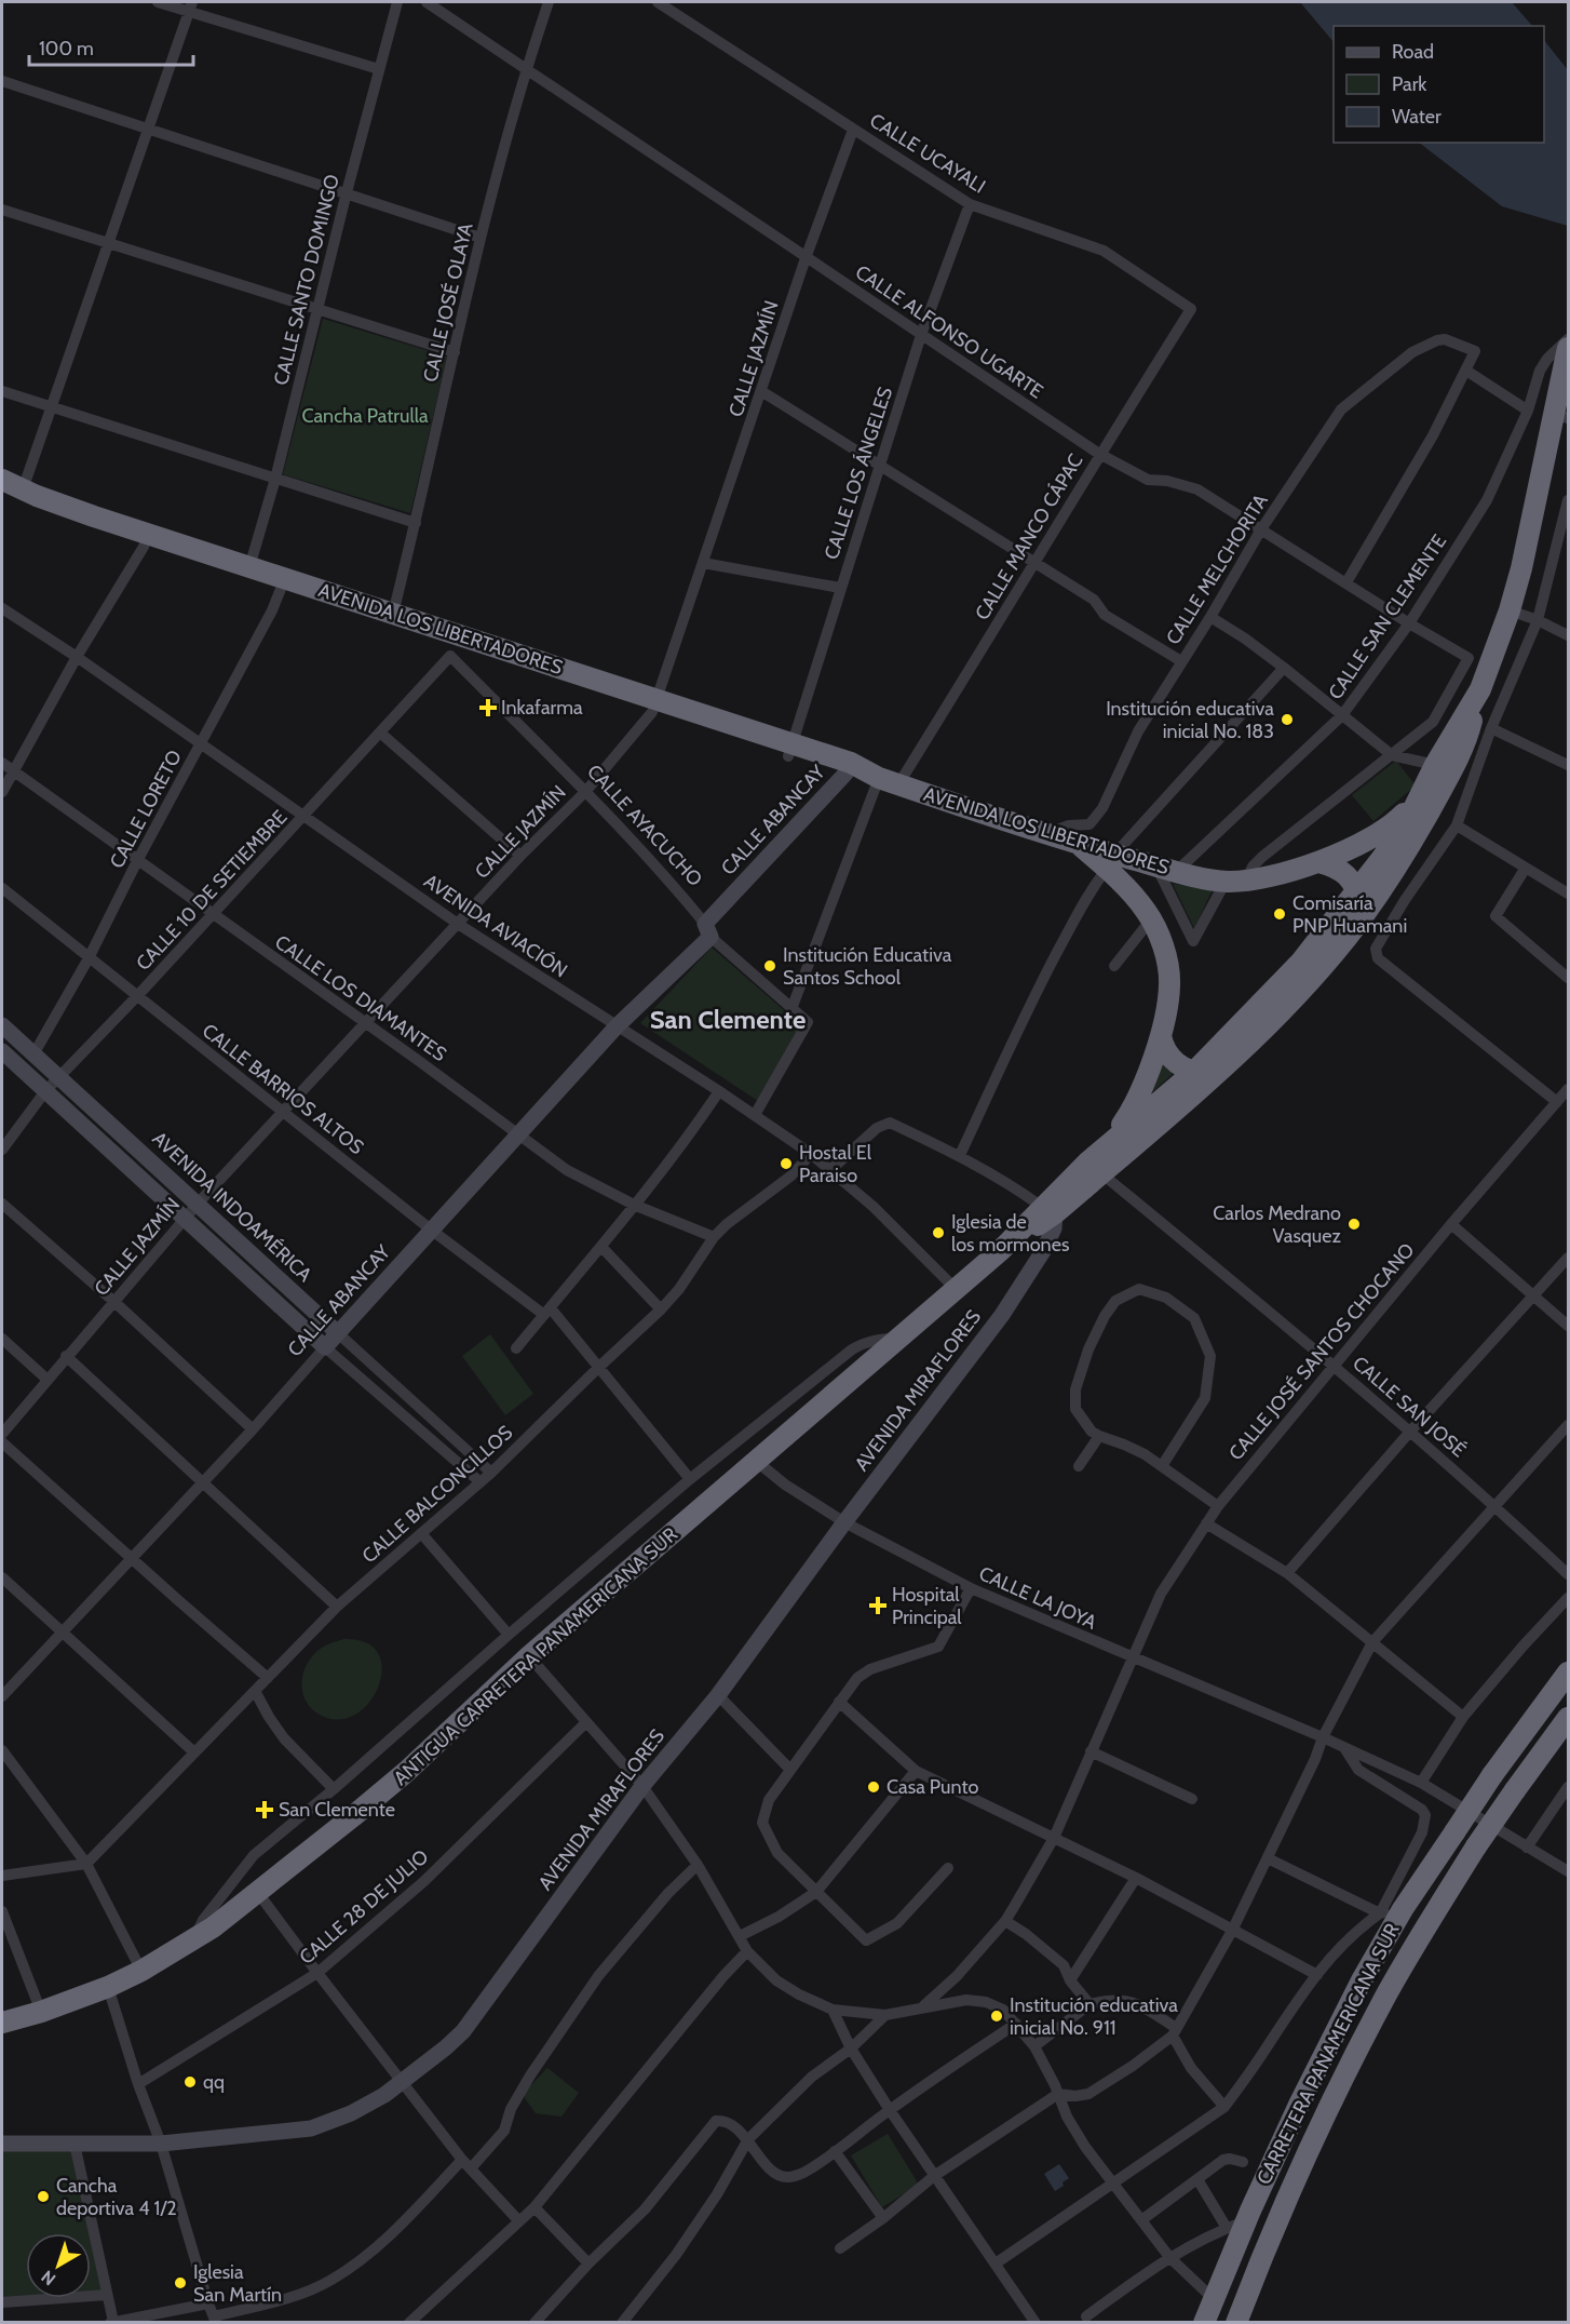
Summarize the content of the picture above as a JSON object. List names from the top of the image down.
{
  "streets": {
    "highway": ["AVENIDA LOS LIBERTADORES", "ANTIGUA CARRETERA PANAMERICANA SUR", "CARRETERA PANAMERICANA SUR"],
    "street": [
      "CALLE UCAYALI",
      "CALLE SANTO DOMINGO",
      "CALLE JOSÉ OLAYA",
      "CALLE ALFONSO UGARTE",
      "CALLE JAZMÍN",
      "CALLE LOS ÁNGELES",
      "CALLE MANCO CÁPAC",
      "CALLE MELCHORITA",
      "CALLE SAN CLEMENTE",
      "CALLE LORETO",
      "CALLE ABANCAY",
      "CALLE AYACUCHO",
      "CALLE 10 DE SETIEMBRE",
      "AVENIDA AVIACIÓN",
      "CALLE LOS DIAMANTES",
      "CALLE BARRIOS ALTOS",
      "AVENIDA INDOAMÉRICA",
      "CALLE JOSÉ SANTOS CHOCANO",
      "AVENIDA MIRAFLORES",
      "CALLE SAN JOSÉ",
      "CALLE BALCONCILLOS",
      "CALLE LA JOYA",
      "CALLE 28 DE JULIO"
    ]
  },
  "crossings": [
    ["CALLE UCAYALI", "CALLE JAZMÍN"],
    ["CALLE UCAYALI", "CALLE LOS ÁNGELES"],
    ["CALLE UCAYALI", "CALLE MANCO CÁPAC"],
    ["CALLE SANTO DOMINGO", "AVENIDA LOS LIBERTADORES"],
    ["CALLE JOSÉ OLAYA", "CALLE ALFONSO UGARTE"],
    ["CALLE JOSÉ OLAYA", "AVENIDA LOS LIBERTADORES"],
    ["CALLE ALFONSO UGARTE", "CALLE JAZMÍN"],
    ["CALLE ALFONSO UGARTE", "CALLE LOS ÁNGELES"],
    ["CALLE ALFONSO UGARTE", "CALLE MANCO CÁPAC"],
    ["CALLE ALFONSO UGARTE", "CALLE MELCHORITA"],
    ["CALLE ALFONSO UGARTE", "CALLE SAN CLEMENTE"],
    ["CALLE JAZMÍN", "AVENIDA LOS LIBERTADORES"],
    ["CALLE JAZMÍN", "CALLE AYACUCHO"],
    ["CALLE JAZMÍN", "AVENIDA AVIACIÓN"],
    ["CALLE JAZMÍN", "CALLE LOS DIAMANTES"],
    ["CALLE JAZMÍN", "CALLE BARRIOS ALTOS"],
    ["CALLE JAZMÍN", "AVENIDA INDOAMÉRICA"],
    ["CALLE LOS ÁNGELES", "AVENIDA LOS LIBERTADORES"],
    ["CALLE MANCO CÁPAC", "AVENIDA LOS LIBERTADORES"],
    ["CALLE MANCO CÁPAC", "CALLE AYACUCHO"],
    ["CALLE MELCHORITA", "AVENIDA LOS LIBERTADORES"],
    ["CALLE SAN CLEMENTE", "AVENIDA LOS LIBERTADORES"],
    ["AVENIDA LOS LIBERTADORES", "CALLE LORETO"],
    ["AVENIDA LOS LIBERTADORES", "CALLE ABANCAY"],
    ["AVENIDA LOS LIBERTADORES", "CALLE AYACUCHO"],
    ["AVENIDA LOS LIBERTADORES", "CALLE 10 DE SETIEMBRE"],
    ["AVENIDA LOS LIBERTADORES", "ANTIGUA CARRETERA PANAMERICANA SUR"],
    ["CALLE LORETO", "AVENIDA AVIACIÓN"],
    ["CALLE LORETO", "CALLE LOS DIAMANTES"],
    ["CALLE LORETO", "CALLE BARRIOS ALTOS"],
    ["CALLE LORETO", "AVENIDA INDOAMÉRICA"],
    ["CALLE ABANCAY", "CALLE AYACUCHO"],
    ["CALLE ABANCAY", "AVENIDA AVIACIÓN"],
    ["CALLE ABANCAY", "CALLE LOS DIAMANTES"],
    ["CALLE ABANCAY", "CALLE BARRIOS ALTOS"],
    ["CALLE ABANCAY", "AVENIDA INDOAMÉRICA"],
    ["CALLE AYACUCHO", "CALLE 10 DE SETIEMBRE"],
    ["CALLE AYACUCHO", "AVENIDA AVIACIÓN"],
    ["CALLE 10 DE SETIEMBRE", "AVENIDA AVIACIÓN"],
    ["CALLE 10 DE SETIEMBRE", "CALLE LOS DIAMANTES"],
    ["CALLE 10 DE SETIEMBRE", "CALLE BARRIOS ALTOS"],
    ["CALLE 10 DE SETIEMBRE", "AVENIDA INDOAMÉRICA"],
    ["AVENIDA AVIACIÓN", "CALLE BALCONCILLOS"],
    ["AVENIDA AVIACIÓN", "ANTIGUA CARRETERA PANAMERICANA SUR"],
    ["CALLE LOS DIAMANTES", "CALLE BALCONCILLOS"],
    ["CALLE BARRIOS ALTOS", "CALLE BALCONCILLOS"],
    ["AVENIDA INDOAMÉRICA", "CALLE BALCONCILLOS"],
    ["CALLE JOSÉ SANTOS CHOCANO", "CALLE SAN JOSÉ"],
    ["CALLE JOSÉ SANTOS CHOCANO", "CALLE LA JOYA"],
    ["AVENIDA MIRAFLORES", "CALLE LA JOYA"],
    ["AVENIDA MIRAFLORES", "ANTIGUA CARRETERA PANAMERICANA SUR"],
    ["CALLE SAN JOSÉ", "ANTIGUA CARRETERA PANAMERICANA SUR"],
    ["CALLE LA JOYA", "ANTIGUA CARRETERA PANAMERICANA SUR"]
  ],
  "districts": ["San Clemente"],
  "parks": ["Cancha Patrulla"],
  "places": {
    "health": ["Inkafarma", "Hospital Principal", "San Clemente"],
    "other": [
      "Institución educativa inicial No. 183",
      "Comisaría PNP Huamani",
      "Institución Educativa Santos School",
      "Hostal El Paraiso",
      "Carlos Medrano Vasquez",
      "Iglesia de los mormones",
      "Casa Punto",
      "Institución educativa inicial No. 911",
      "qq",
      "Cancha deportiva 4 1/2",
      "Iglesia San Martín"
    ]
  },
  "legend": ["Road", "Park", "Water"],
  "scale_bar": "100 m",
  "north": "bottom left"
}
